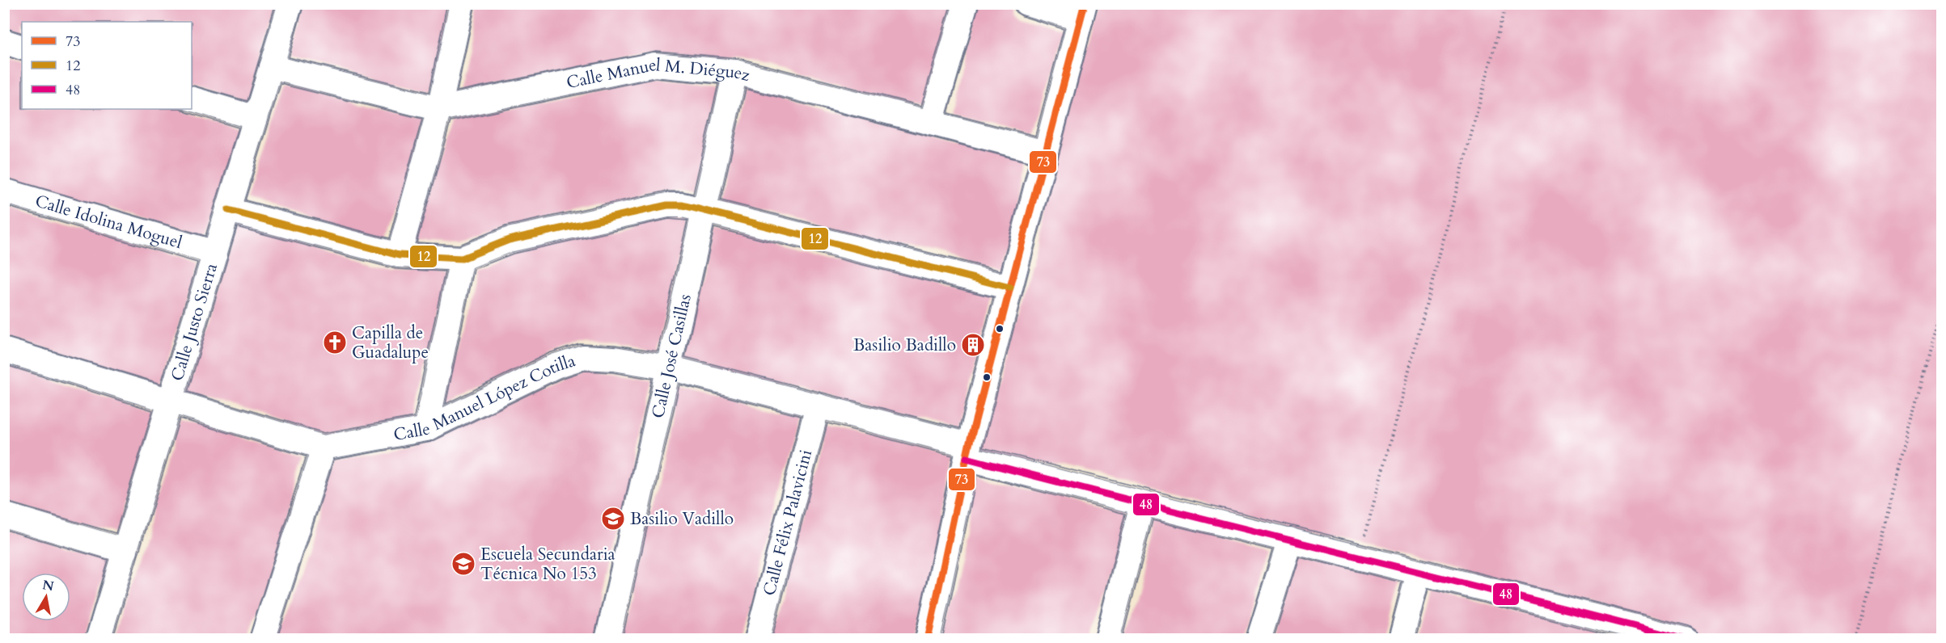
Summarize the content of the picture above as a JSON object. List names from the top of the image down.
{
  "streets": {
    "street": [
      "Calle Manuel M. Diéguez",
      "Calle Idolina Moguel",
      "Calle Justo Sierra",
      "Calle José Casillas",
      "Calle Manuel López Cotilla",
      "Calle Félix Palavicini"
    ]
  },
  "crossings": [
    ["Calle Manuel M. Diéguez", "Calle Justo Sierra"],
    ["Calle Manuel M. Diéguez", "Calle José Casillas"],
    ["Calle Idolina Moguel", "Calle Justo Sierra"],
    ["Calle Justo Sierra", "Calle Manuel López Cotilla"],
    ["Calle José Casillas", "Calle Manuel López Cotilla"],
    ["Calle Manuel López Cotilla", "Calle Félix Palavicini"]
  ],
  "places": {
    "church": ["Capilla de Guadalupe"],
    "building": ["Basilio Badillo"],
    "school or university": ["Basilio Vadillo", "Escuela Secundaria Técnica No 153"]
  },
  "lines": ["transit line 73", "transit line 12", "transit line 48"],
  "legend": ["73", "12", "48"],
  "north": "top"
}
